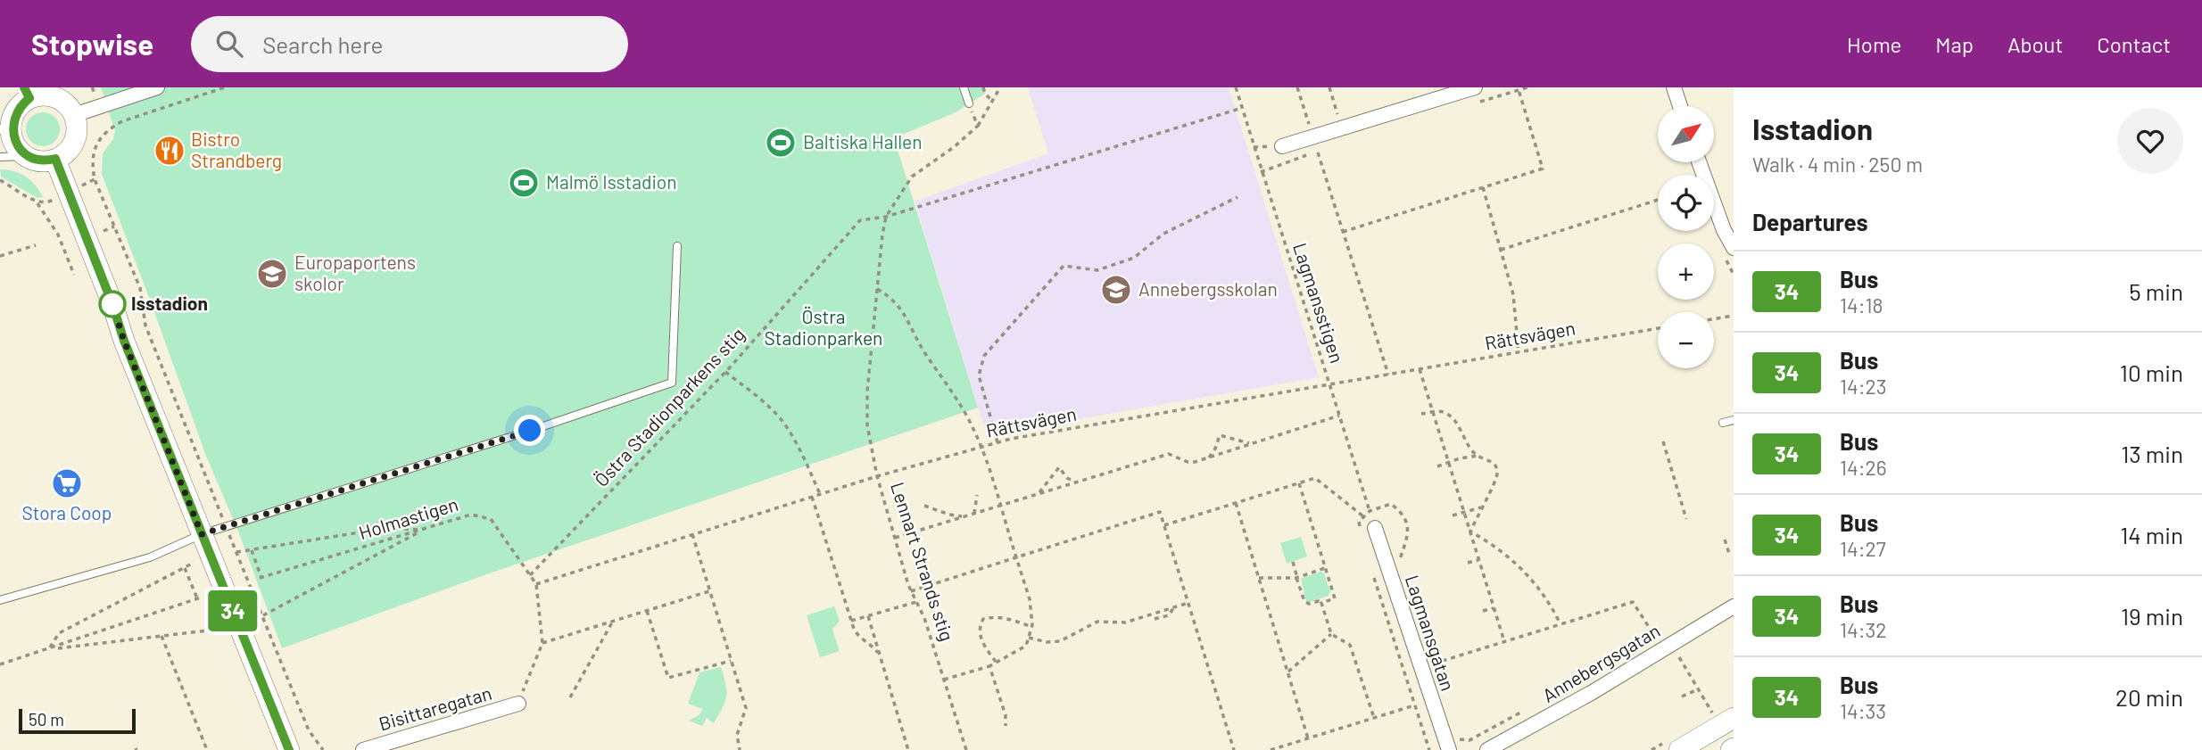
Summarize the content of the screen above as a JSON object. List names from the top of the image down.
{
  "streets": {
    "street": ["Lagmansgatan", "Annebergsgatan", "Bisittaregatan"],
    "path": [
      "Lagmansstigen",
      "Rättsvägen",
      "Östra Stadionparkens stig",
      "Holmastigen",
      "Lennart Strands stig"
    ]
  },
  "crossings": [
    ["Lagmansstigen", "Rättsvägen"],
    ["Lagmansstigen", "Östra Stadionparkens stig"],
    ["Lagmansstigen", "Lagmansgatan"],
    ["Rättsvägen", "Holmastigen"],
    ["Rättsvägen", "Lennart Strands stig"],
    ["Östra Stadionparkens stig", "Holmastigen"],
    ["Östra Stadionparkens stig", "Lennart Strands stig"]
  ],
  "parks": ["Östra Stadionparken"],
  "places": {
    "sports": ["Baltiska Hallen", "Malmö Isstadion"],
    "restaurant": ["Bistro Strandberg"],
    "school or university": ["Europaportens skolor", "Annebergsskolan"],
    "other": ["Isstadion"],
    "supermarket": ["Stora Coop"]
  },
  "lines": ["bus line 34"],
  "scale_bar": "50 m",
  "north": "top right",
  "page": {
    "header": "Stopwise",
    "search": "Search here",
    "nav": [
      "Home",
      "Map",
      "About",
      "Contact"
    ],
    "on_map": "34",
    "heading": [
      ["Isstadion", "Walk · 4 min · 250 m"],
      "Departures"
    ],
    "map_buttons": ["+", "−"],
    "list": [
      {
        "mark": "34",
        "name": "Bus",
        "note": "14:18",
        "value": "5 min"
      },
      {
        "mark": "34",
        "name": "Bus",
        "note": "14:23",
        "value": "10 min"
      },
      {
        "mark": "34",
        "name": "Bus",
        "note": "14:26",
        "value": "13 min"
      },
      {
        "mark": "34",
        "name": "Bus",
        "note": "14:27",
        "value": "14 min"
      },
      {
        "mark": "34",
        "name": "Bus",
        "note": "14:32",
        "value": "19 min"
      },
      {
        "mark": "34",
        "name": "Bus",
        "note": "14:33",
        "value": "20 min"
      }
    ],
    "scale": "50 m"
  }
}
